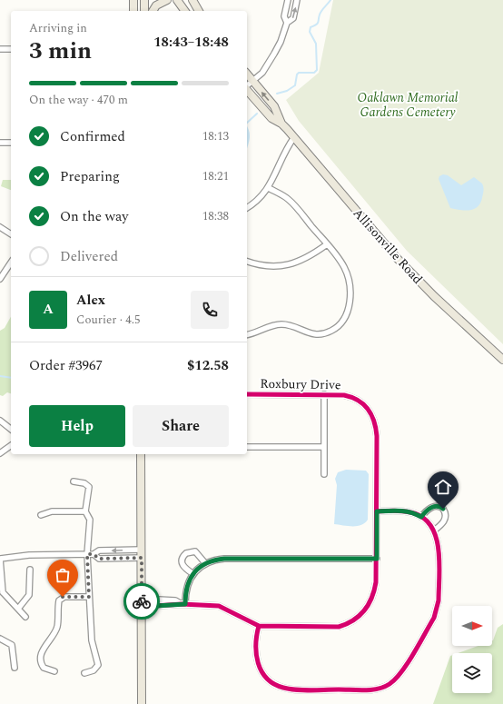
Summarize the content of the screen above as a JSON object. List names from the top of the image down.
{
  "streets": {
    "main road": ["Allisonville Road"],
    "street": ["Roxbury Drive"]
  },
  "parks": ["Oaklawn Memorial Gardens Cemetery"],
  "north": "right",
  "page": {
    "heading": ["3 min", "Arriving in", "18:43–18:48"],
    "panel": [
      "Alex",
      "Courier · 4.5",
      "Order #3967",
      "$12.58"
    ],
    "bar": "On the way · 470 m",
    "list": [
      ["Confirmed", "18:13"],
      ["Preparing", "18:21"],
      ["On the way", "18:38"],
      "Delivered"
    ],
    "round": "A",
    "buttons": ["Help", "Share"]
  }
}
